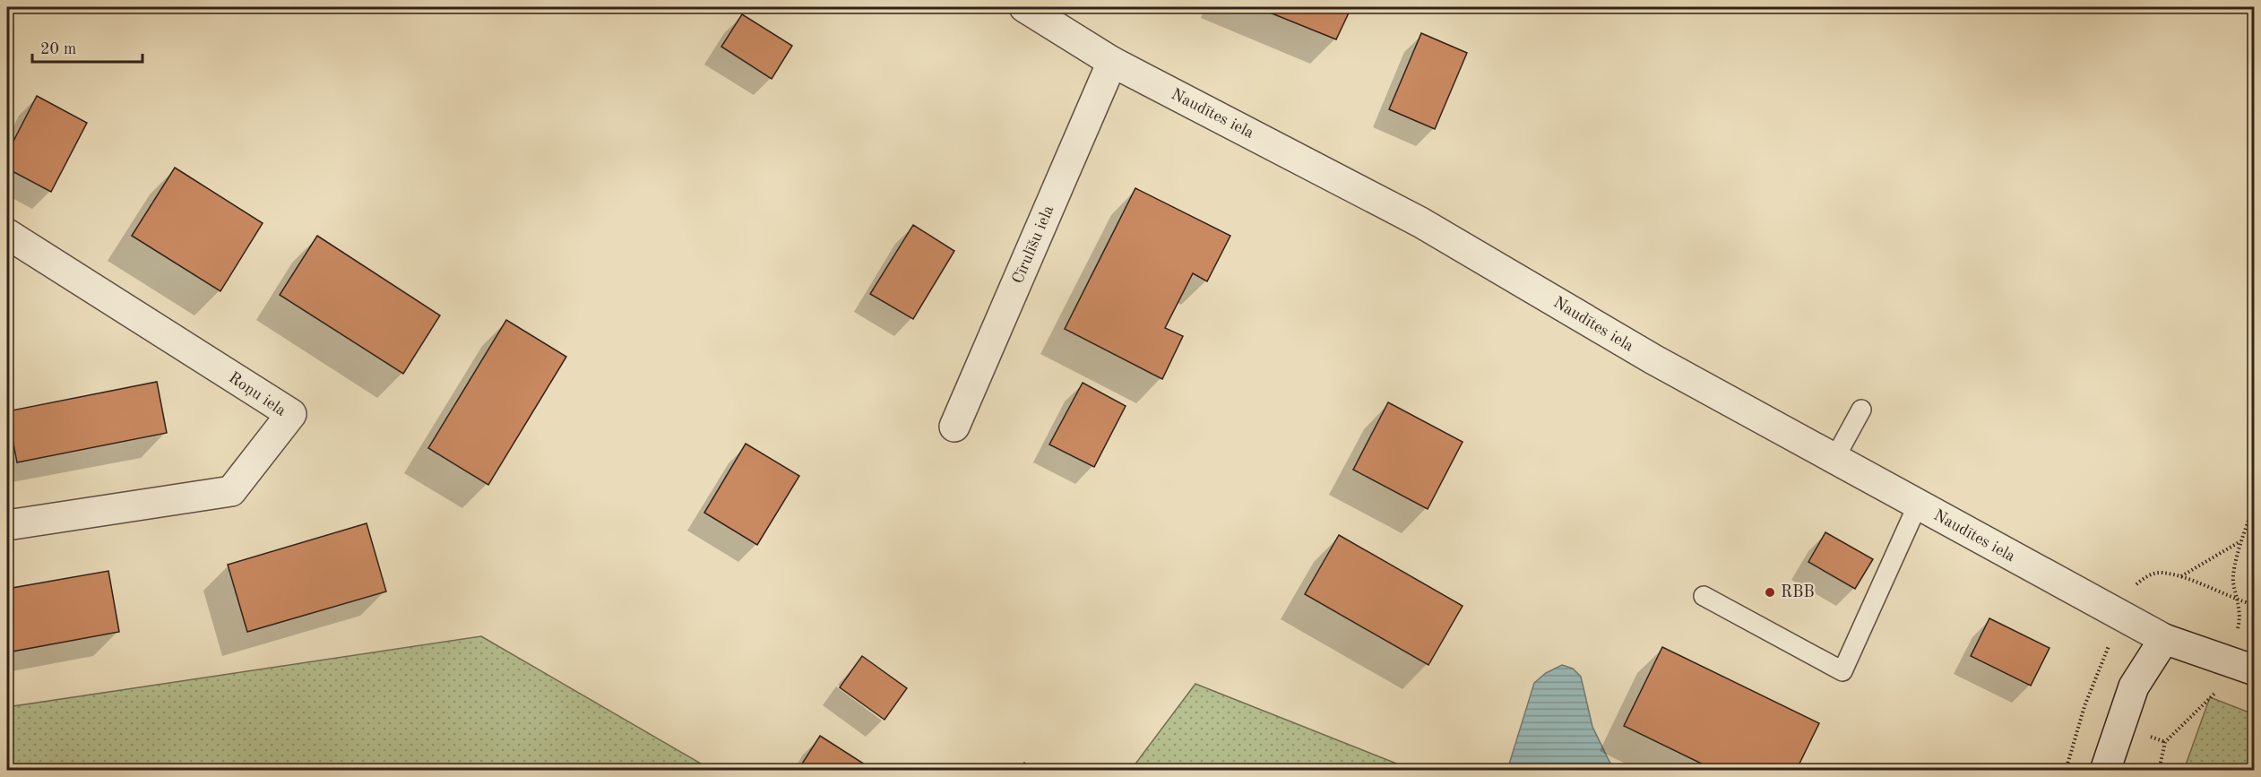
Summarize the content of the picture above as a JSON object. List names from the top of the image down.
{
  "streets": {
    "street": ["Naudītes iela", "Cīrulīšu iela", "Roņu iela"]
  },
  "crossings": [
    ["Naudītes iela", "Cīrulīšu iela"]
  ],
  "places": ["RBB"],
  "scale_bar": "20 m"
}
